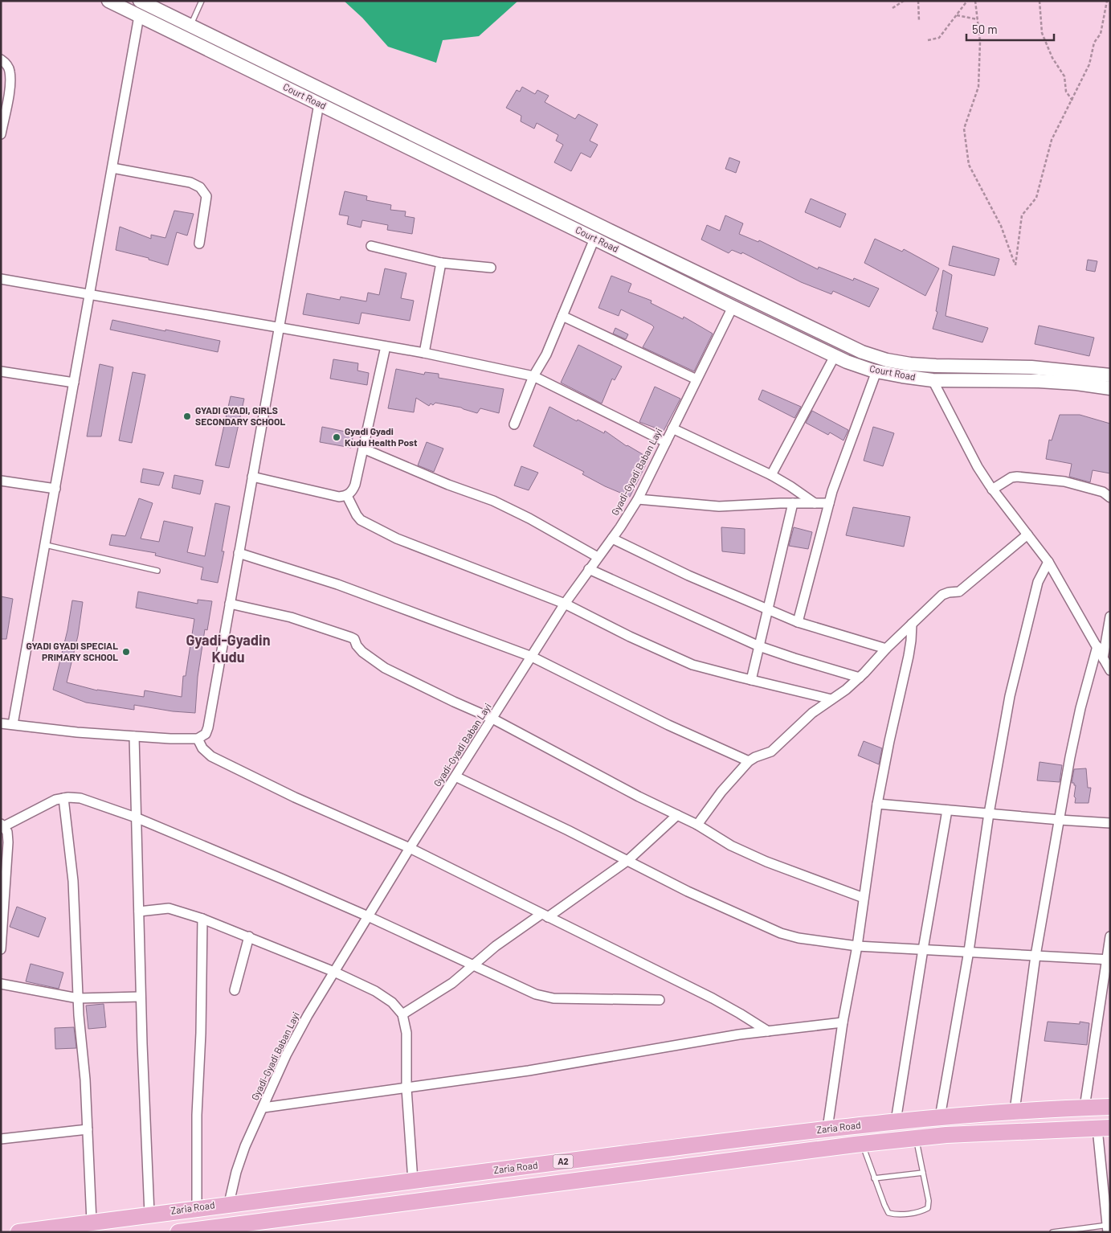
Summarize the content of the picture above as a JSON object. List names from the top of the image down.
{
  "streets": {
    "highway": ["Zaria Road", "A2"],
    "main road": ["Court Road"],
    "street": ["Gyadi-Gyadi Baban Layi"]
  },
  "crossings": [
    ["Court Road", "Gyadi-Gyadi Baban Layi"],
    ["Gyadi-Gyadi Baban Layi", "Zaria Road"]
  ],
  "districts": ["Gyadi-Gyadin Kudu"],
  "places": ["GYADI GYADI, GIRLS SECONDARY SCHOOL", "Gyadi Gyadi Kudu Health Post", "GYADI GYADI SPECIAL PRIMARY SCHOOL"],
  "scale_bar": "50 m"
}
